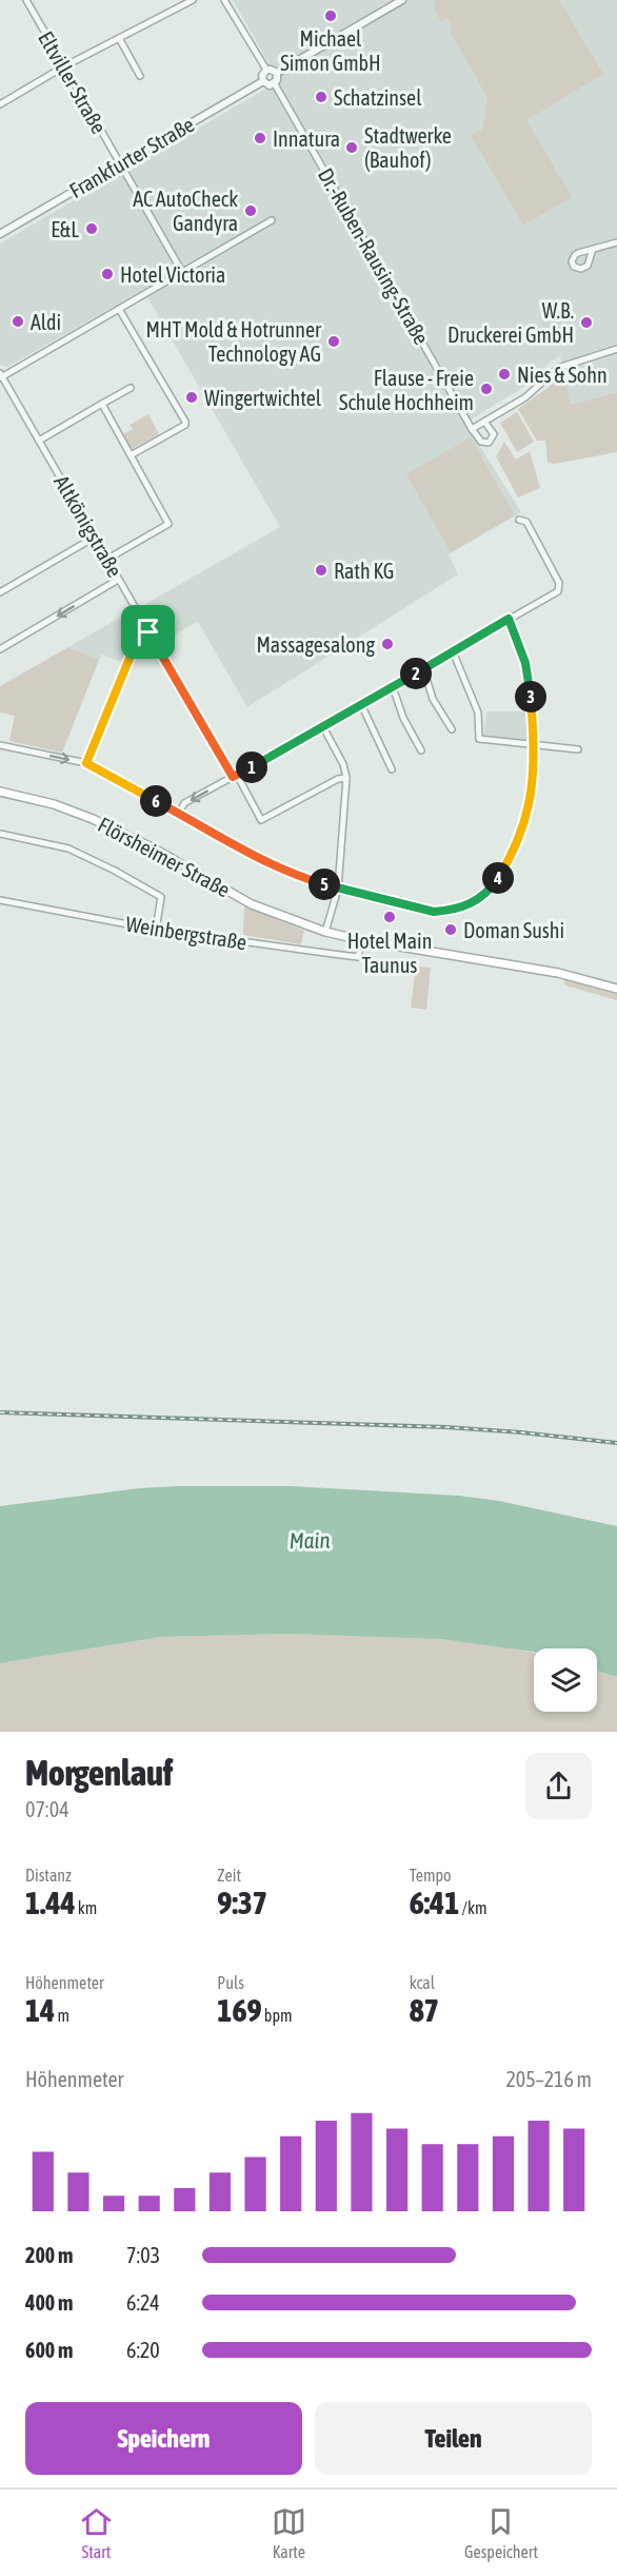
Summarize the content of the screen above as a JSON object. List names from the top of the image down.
{
  "streets": {
    "main road": ["Flörsheimer Straße"],
    "street": [
      "Eltviller Straße",
      "Frankfurter Straße",
      "Dr.-Ruben-Rausing-Straße",
      "Altkönigstraße",
      "Weinbergstraße"
    ]
  },
  "crossings": [
    ["Eltviller Straße", "Frankfurter Straße"],
    ["Frankfurter Straße", "Dr.-Ruben-Rausing-Straße"],
    ["Flörsheimer Straße", "Weinbergstraße"]
  ],
  "water": ["Main"],
  "places": [
    "Michael Simon GmbH",
    "Schatzinsel",
    "Innatura",
    "Stadtwerke (Bauhof)",
    "AC AutoCheck Gandyra",
    "E&L",
    "Hotel Victoria",
    "Aldi",
    "W.B. Druckerei GmbH",
    "MHT Mold & Hotrunner Technology AG",
    "Nies & Sohn",
    "Flause - Freie Schule Hochheim",
    "Wingertwichtel",
    "Rath KG",
    "Massagesalong",
    "Hotel Main Taunus",
    "Doman Sushi"
  ],
  "page": {
    "pins": [
      "2",
      "3",
      "1",
      "6",
      "4",
      "5"
    ],
    "heading": ["Morgenlauf", "07:04"],
    "stats": [
      ["Distanz", "1.44 km"],
      ["Zeit", "9:37"],
      ["Tempo", "6:41 /km"],
      ["Höhenmeter", "14 m"],
      ["Puls", "169 bpm"],
      ["kcal", "87"]
    ],
    "chart": ["Höhenmeter", "205–216 m"],
    "list": [
      {
        "name": "200 m",
        "note": "7:03"
      },
      {
        "name": "400 m",
        "note": "6:24"
      },
      {
        "name": "600 m",
        "note": "6:20"
      }
    ],
    "buttons": ["Speichern", "Teilen"],
    "tabs": ["Start", "Karte", "Gespeichert"]
  }
}
